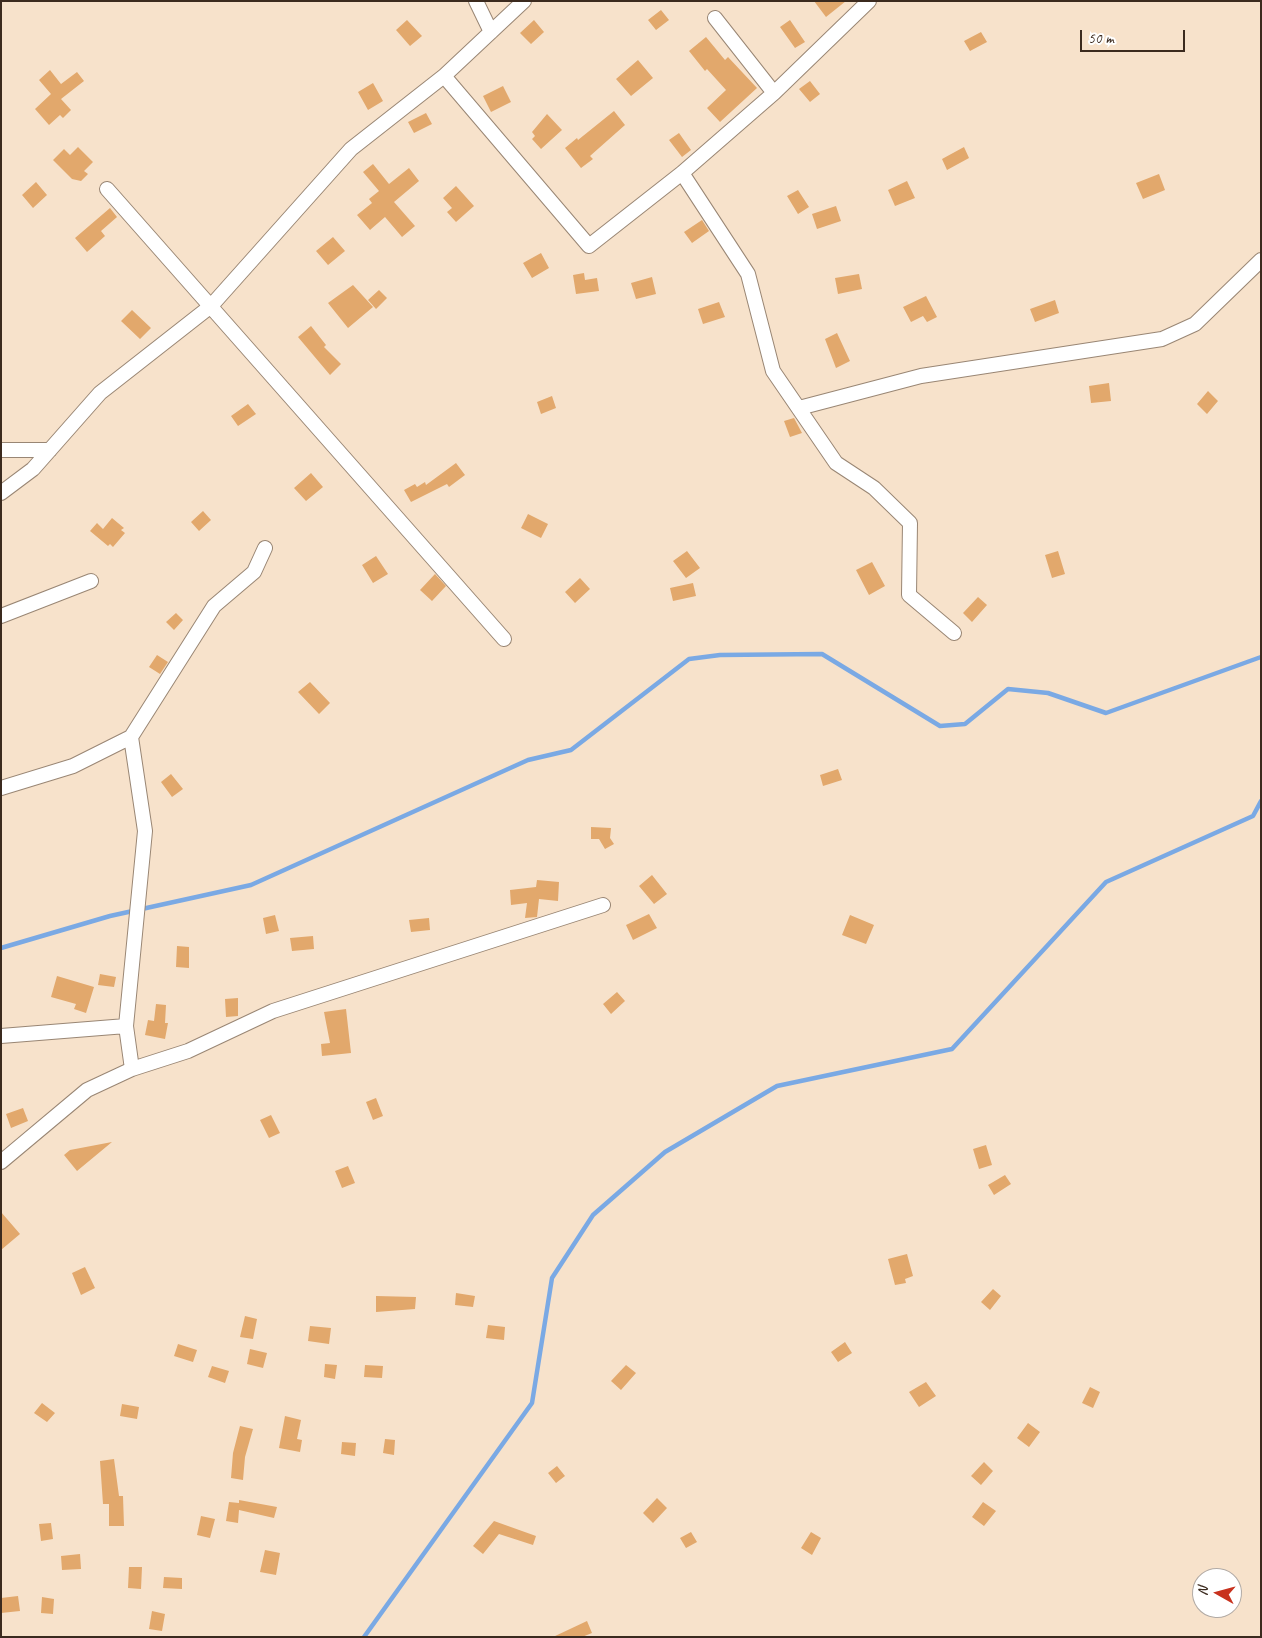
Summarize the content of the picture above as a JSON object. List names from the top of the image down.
{
  "scale_bar": "50 m",
  "north": "left"
}
